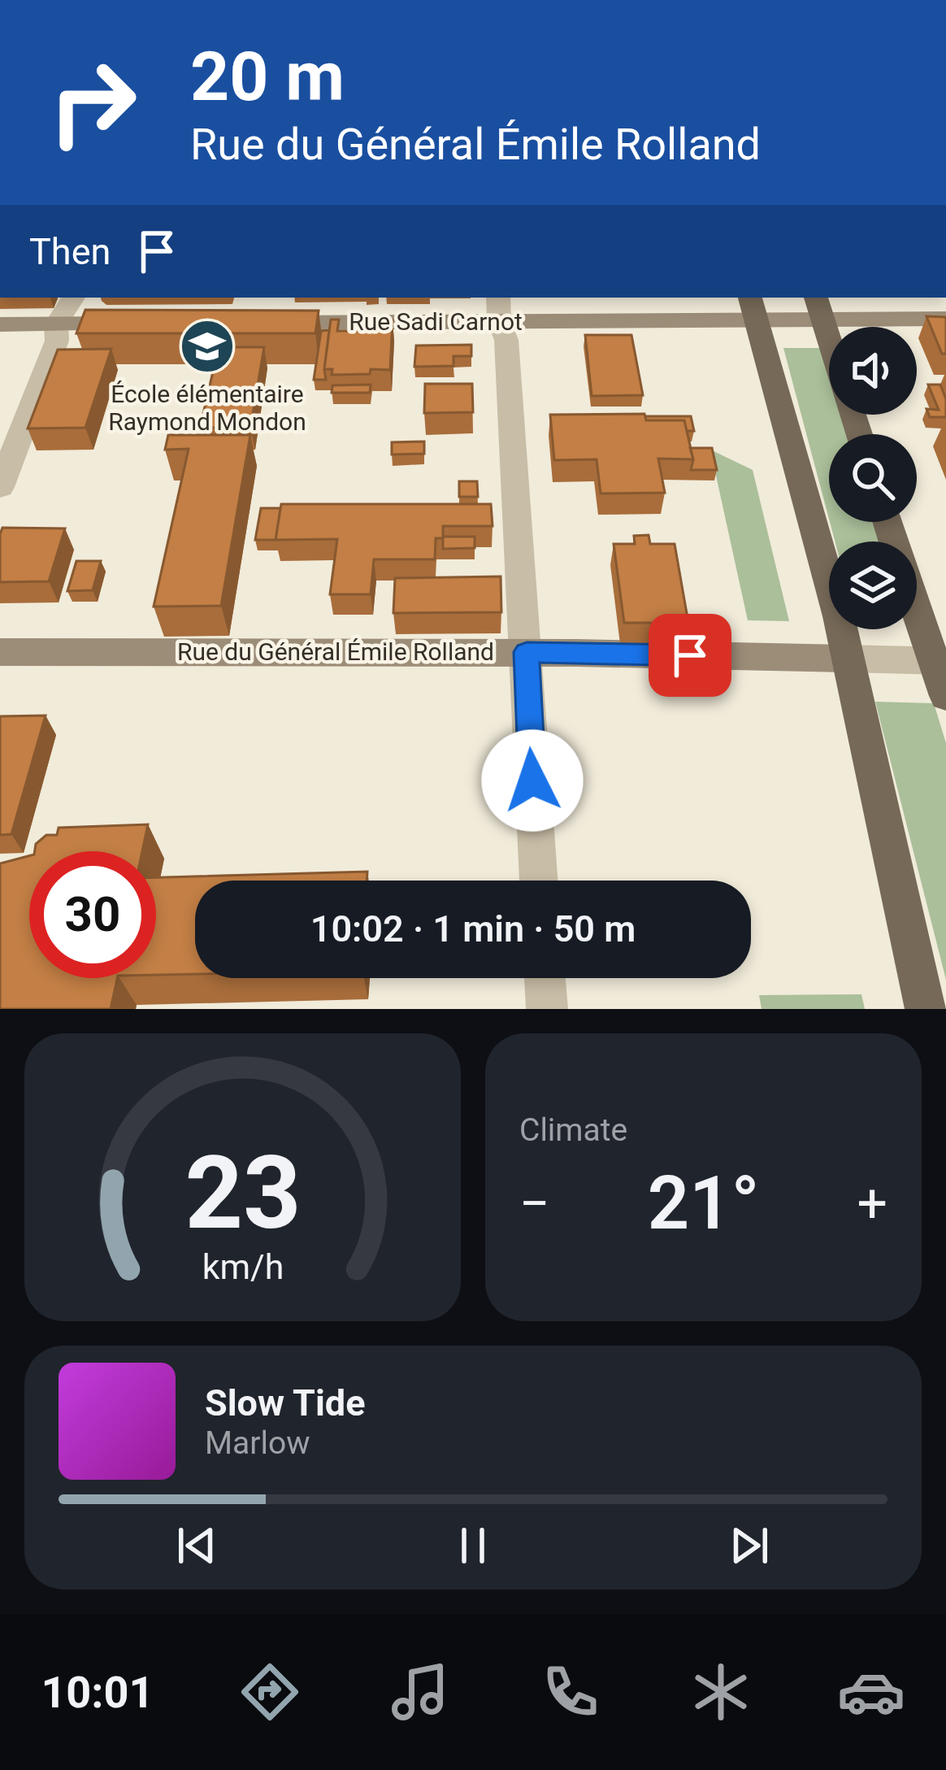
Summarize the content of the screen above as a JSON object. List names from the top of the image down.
{
  "streets": {
    "street": ["Rue Sadi Carnot", "Rue du Général Émile Rolland"]
  },
  "places": {
    "school or university": ["École élémentaire Raymond Mondon"]
  },
  "page": {
    "turn": ["20 m", "Rue du Général Émile Rolland"],
    "then": "Then",
    "limit": "30",
    "trip": "10:02 · 1 min · 50 m",
    "tile": "Climate",
    "heat": ["−", "21°", "+"],
    "song": ["Slow Tide", "Marlow"],
    "tabs": "10:01",
    "gauge": ["23", "km/h"]
  }
}
